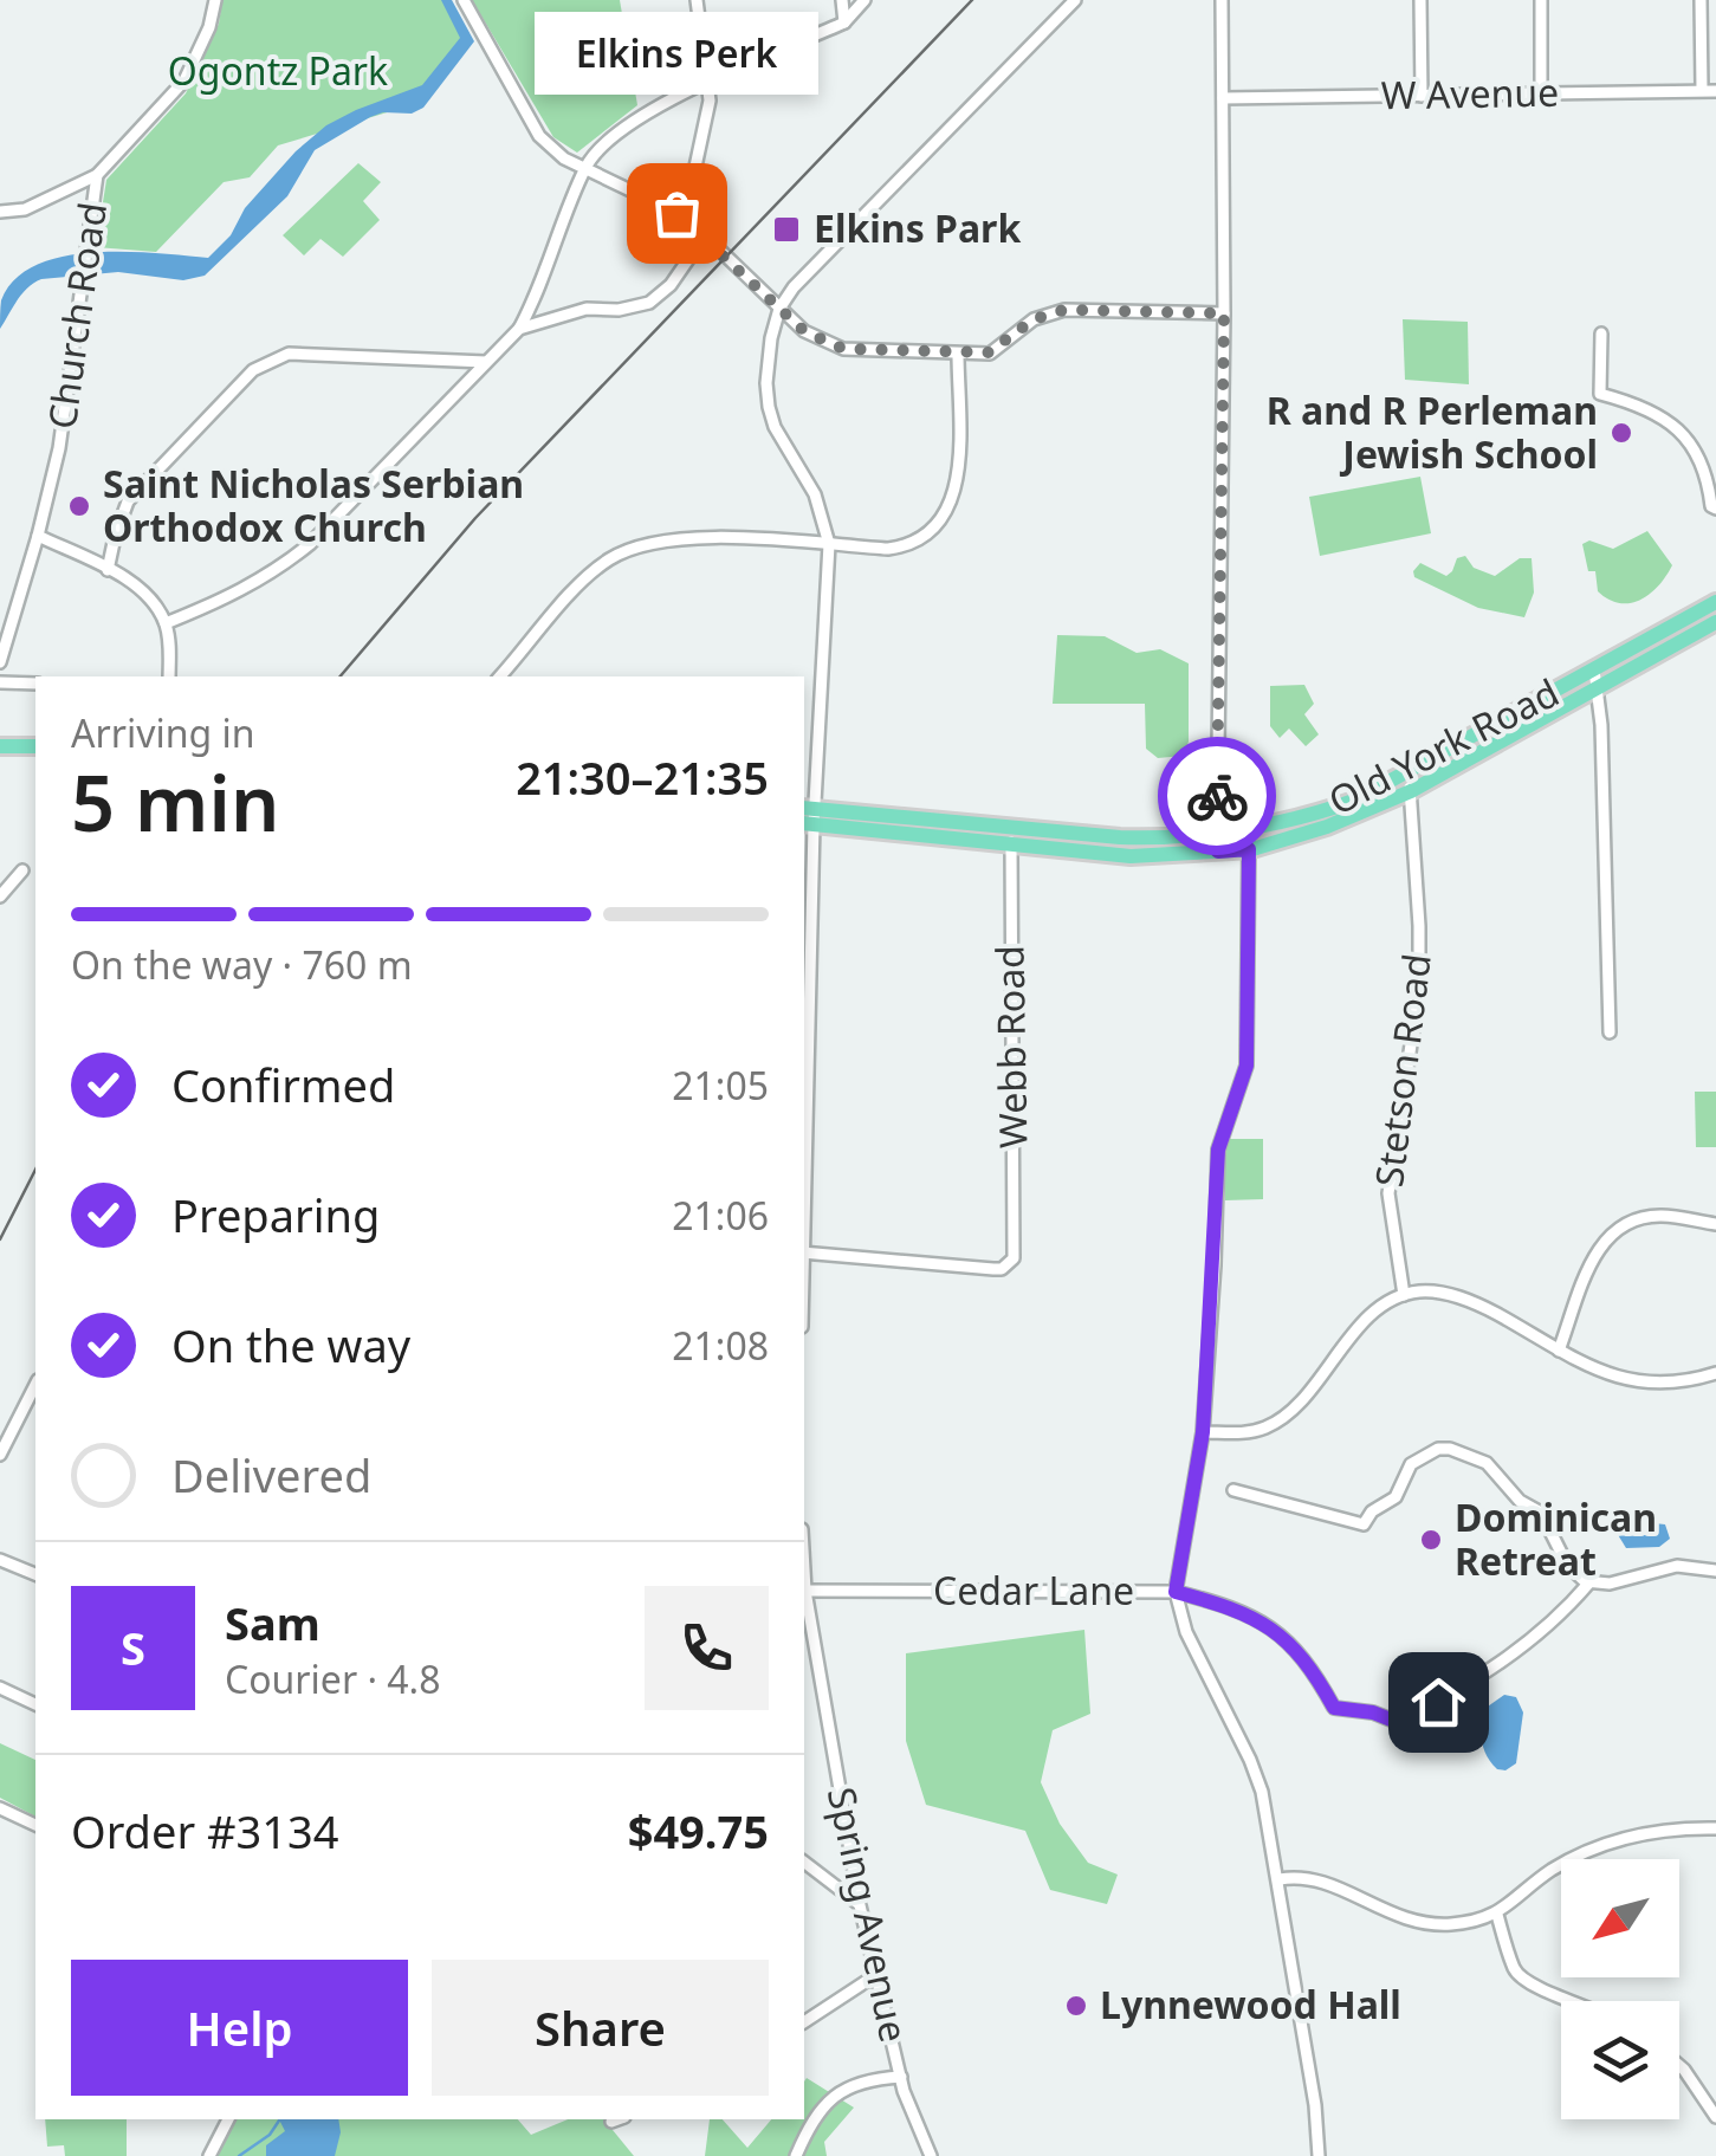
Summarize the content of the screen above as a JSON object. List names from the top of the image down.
{
  "streets": {
    "highway": ["Old York Road"],
    "street": [
      "W Avenue",
      "Church Road",
      "Webb Road",
      "Stetson Road",
      "Cedar Lane",
      "Spring Avenue"
    ]
  },
  "crossings": [
    ["Old York Road", "Webb Road"],
    ["Old York Road", "Stetson Road"],
    ["Cedar Lane", "Spring Avenue"]
  ],
  "parks": ["Ogontz Park"],
  "places": {
    "other": [
      "Elkins Perk",
      "R and R Perleman Jewish School",
      "Saint Nicholas Serbian Orthodox Church",
      "Dominican Retreat",
      "Lynnewood Hall"
    ],
    "transit": ["Elkins Park"]
  },
  "north": "bottom left",
  "page": {
    "bubble": "Elkins Perk",
    "heading": ["5 min", "Arriving in", "21:30–21:35"],
    "panel": [
      "Sam",
      "Courier · 4.8",
      "Order #3134",
      "$49.75"
    ],
    "bar": "On the way · 760 m",
    "list": [
      ["Confirmed", "21:05"],
      ["Preparing", "21:06"],
      ["On the way", "21:08"],
      "Delivered"
    ],
    "round": "S",
    "buttons": ["Help", "Share"]
  }
}
